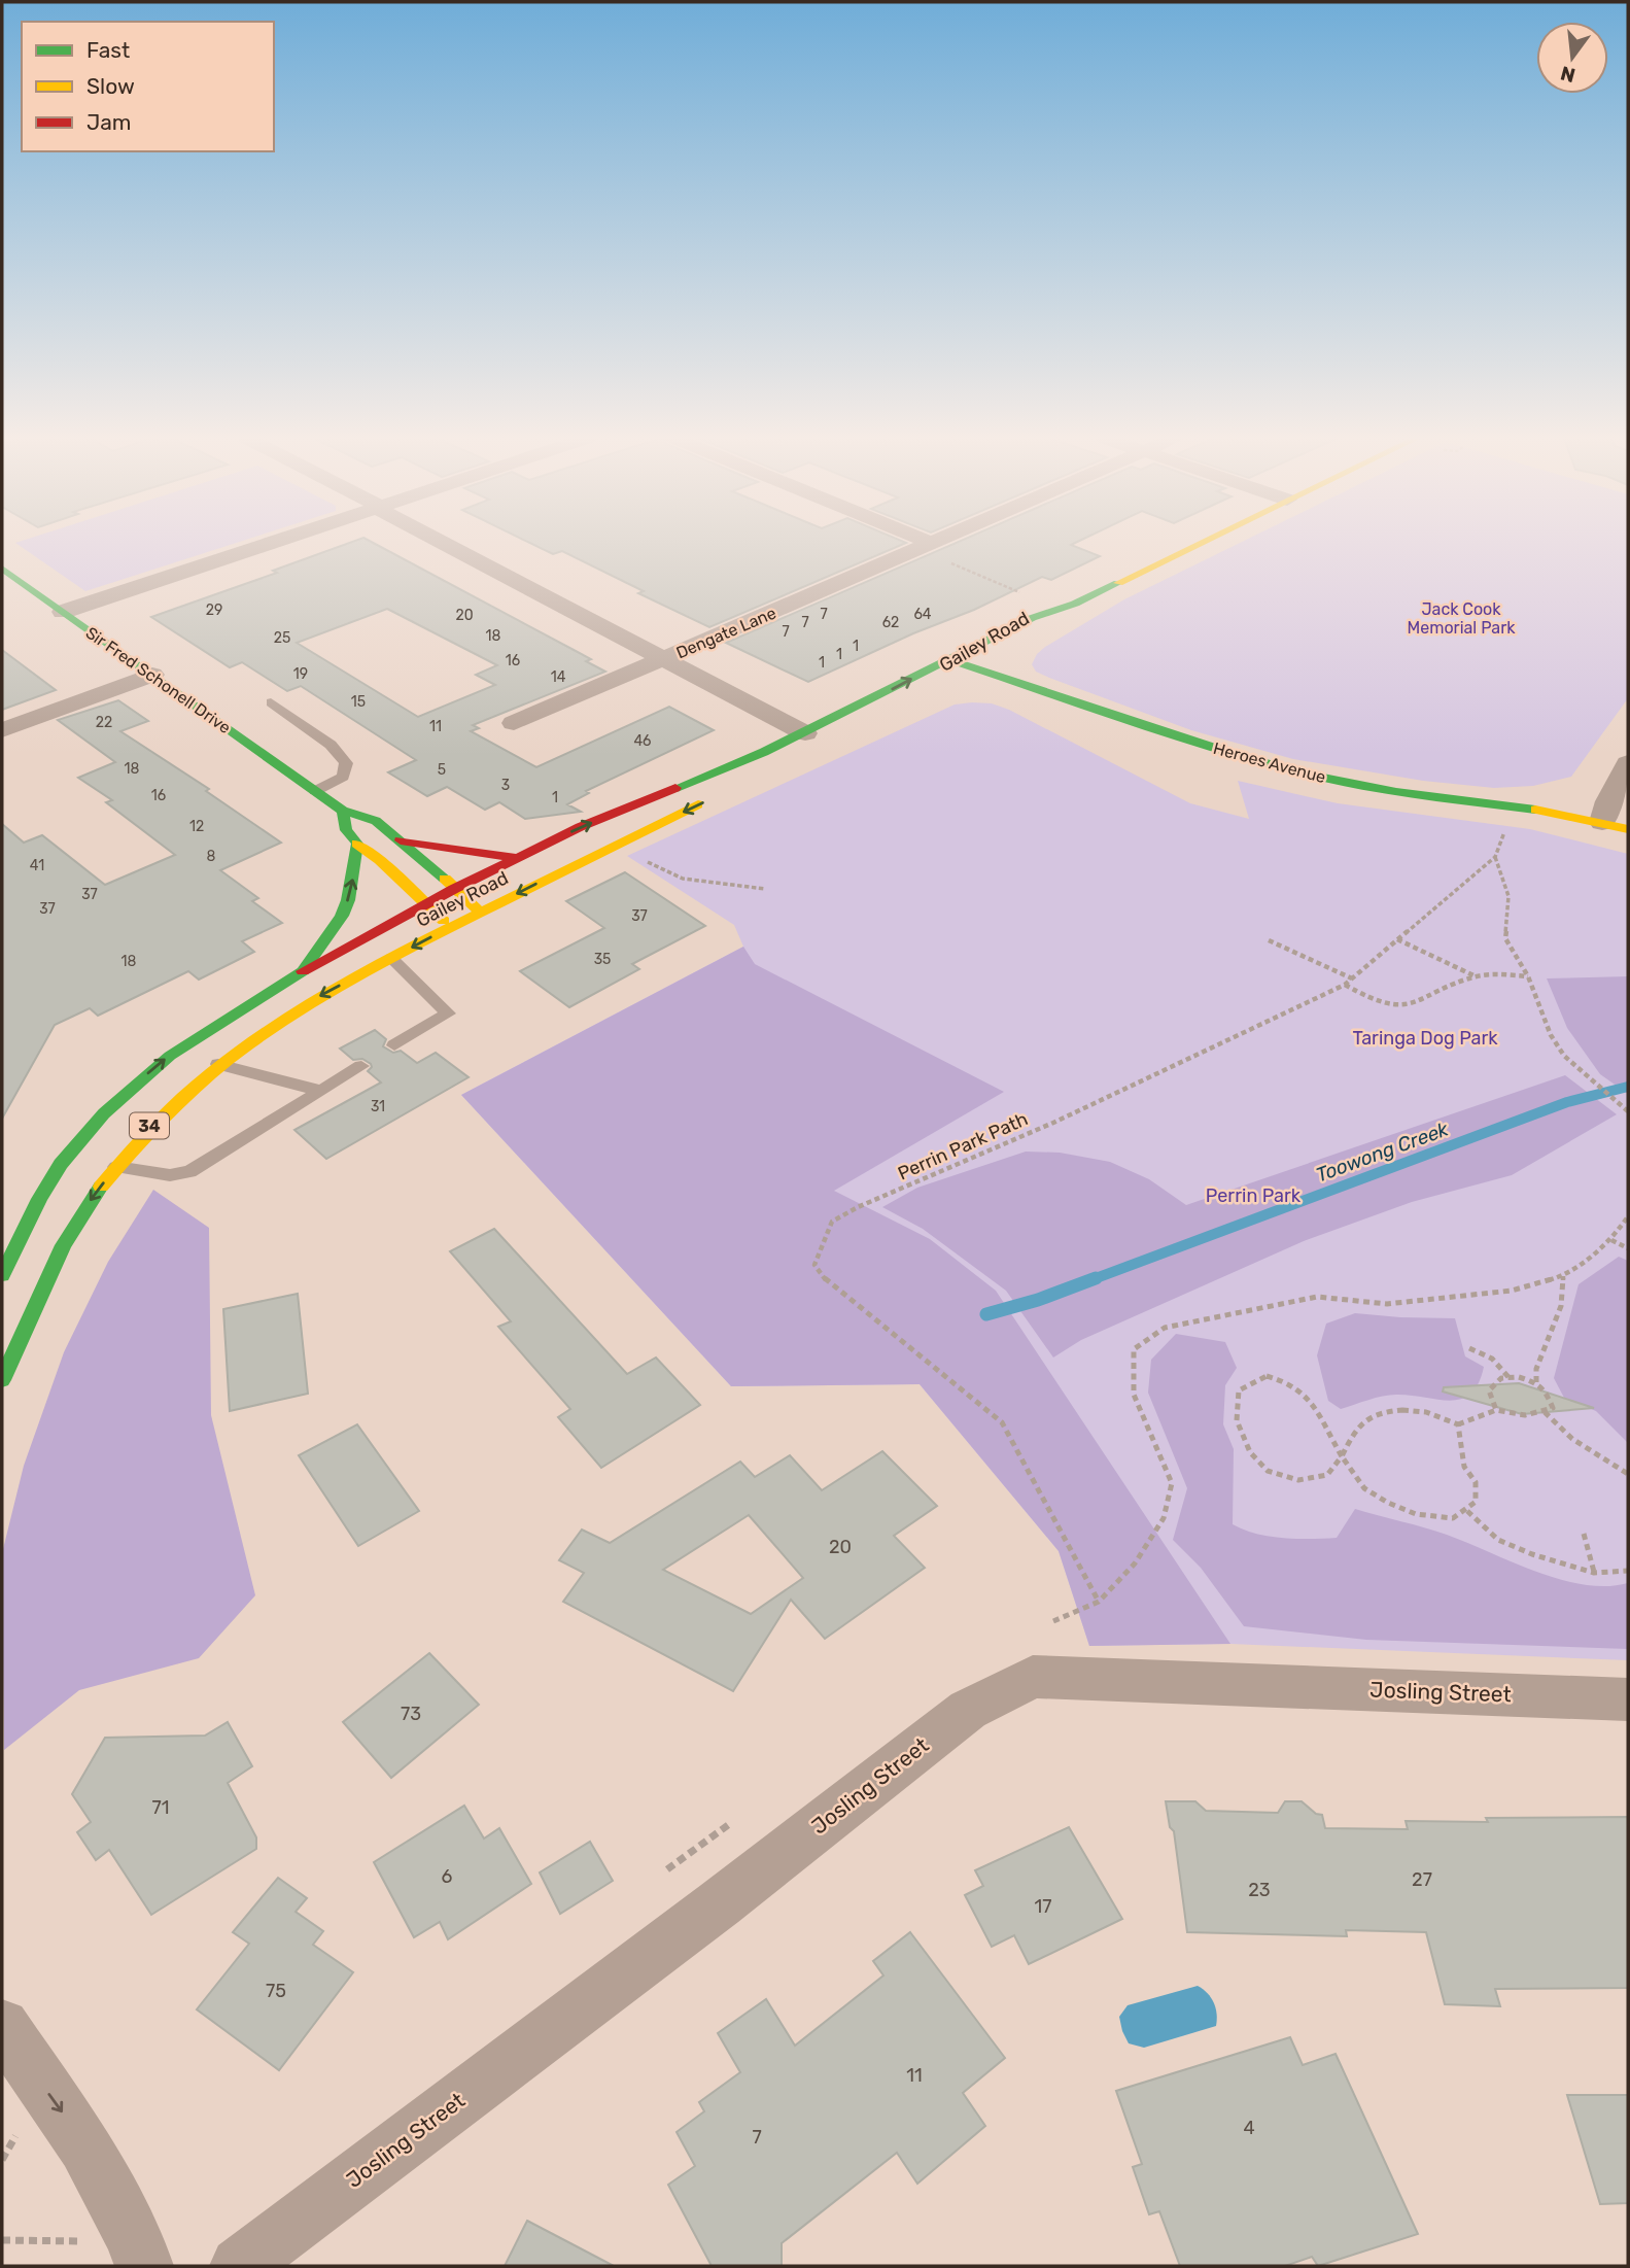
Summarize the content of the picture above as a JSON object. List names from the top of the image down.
{
  "streets": {
    "main road": [
      "Gailey Road",
      "Sir Fred Schonell Drive",
      "Heroes Avenue",
      "34"
    ],
    "street": ["Dengate Lane", "Josling Street"],
    "path": ["Perrin Park Path"]
  },
  "crossings": [
    ["Gailey Road", "Sir Fred Schonell Drive"],
    ["Gailey Road", "Heroes Avenue"],
    ["Gailey Road", "34"]
  ],
  "water": ["Toowong Creek"],
  "parks": ["Jack Cook Memorial Park", "Taringa Dog Park", "Perrin Park"],
  "house_numbers": [
    "29",
    "7",
    "64",
    "20",
    "7",
    "62",
    "7",
    "18",
    "25",
    "1",
    "1",
    "16",
    "1",
    "19",
    "14",
    "15",
    "22",
    "11",
    "46",
    "18",
    "5",
    "3",
    "16",
    "1",
    "12",
    "8",
    "41",
    "37",
    "37",
    "37",
    "35",
    "18",
    "31",
    "20",
    "73",
    "71",
    "6",
    "27",
    "23",
    "17",
    "75",
    "11",
    "4",
    "7"
  ],
  "legend": ["Fast", "Slow", "Jam"],
  "north": "bottom"
}
